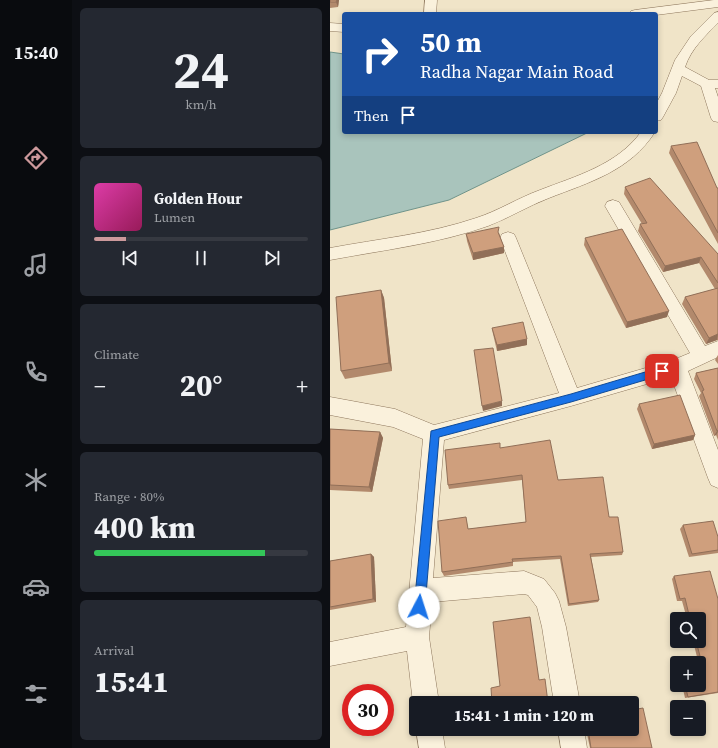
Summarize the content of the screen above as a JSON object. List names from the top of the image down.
{
  "page": {
    "tabs": "15:40",
    "tile": [
      ["24", "km/h"],
      "Climate",
      ["Range · 80%", "400 km"],
      ["Arrival", "15:41"]
    ],
    "turn": ["50 m", "Radha Nagar Main Road"],
    "then": "Then",
    "song": ["Golden Hour", "Lumen"],
    "heat": ["−", "20°", "+"],
    "map_buttons": ["+", "−"],
    "limit": "30",
    "trip": "15:41 · 1 min · 120 m"
  }
}
